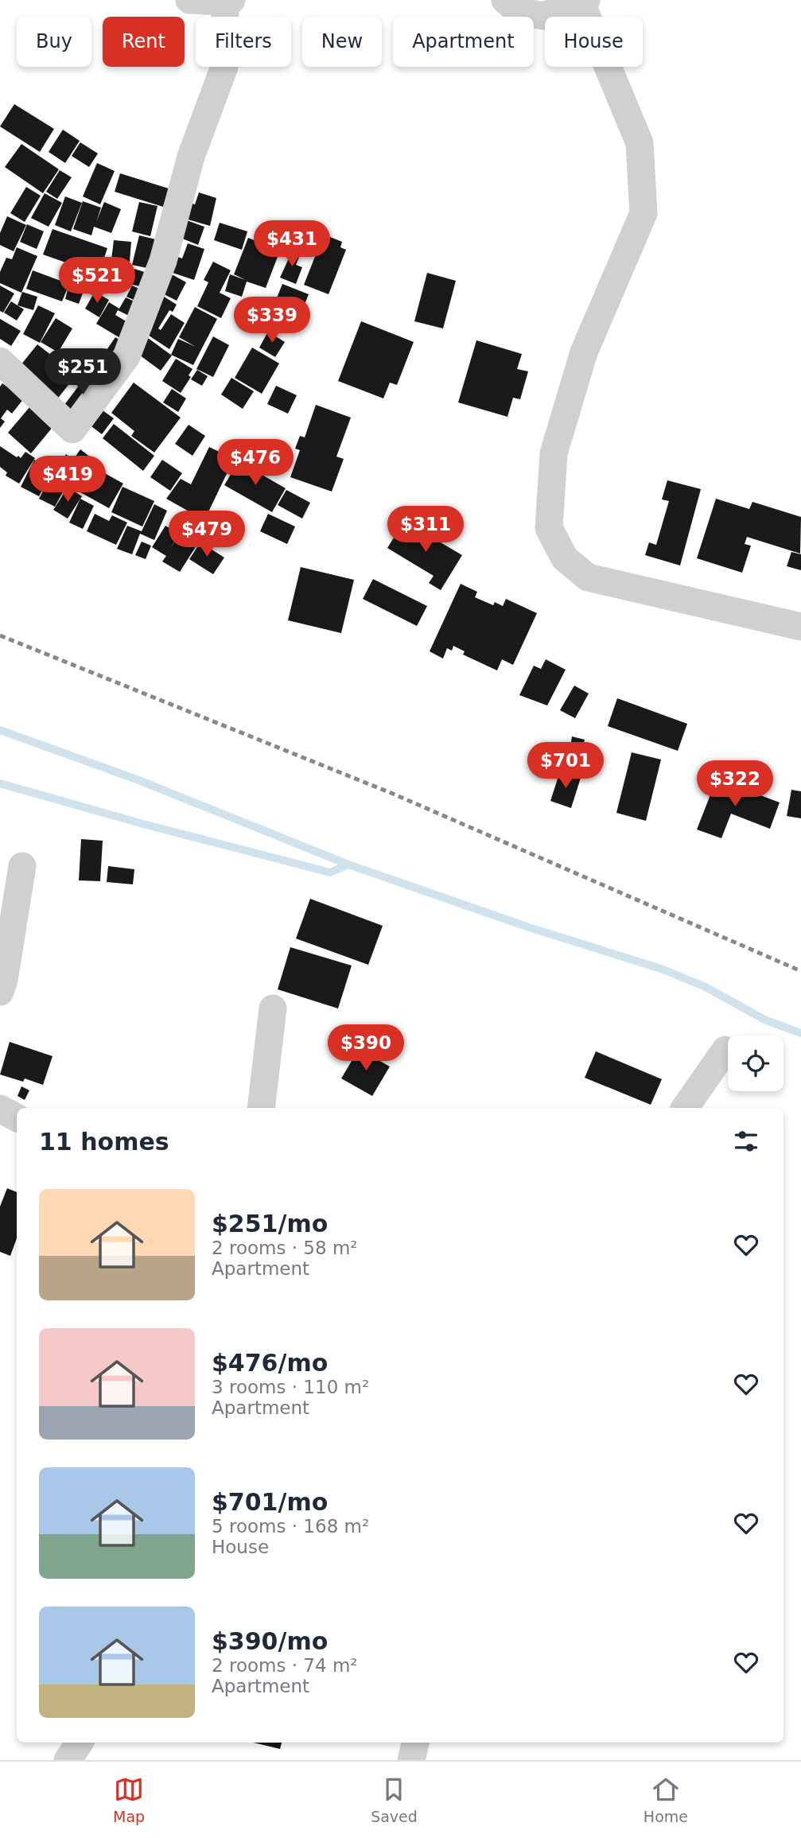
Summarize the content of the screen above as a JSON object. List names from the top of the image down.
{
  "page": {
    "chip": [
      "Buy",
      "Rent",
      "Filters",
      "New",
      "Apartment",
      "House"
    ],
    "price": [
      "$431",
      "$521",
      "$339",
      "$251",
      "$476",
      "$419",
      "$311",
      "$479",
      "$701",
      "$322",
      "$390"
    ],
    "heading": "11 homes",
    "list": [
      {
        "name": "$251/mo",
        "note": "2 rooms · 58 m² · Apartment"
      },
      {
        "name": "$476/mo",
        "note": "3 rooms · 110 m² · Apartment"
      },
      {
        "name": "$701/mo",
        "note": "5 rooms · 168 m² · House"
      },
      {
        "name": "$390/mo",
        "note": "2 rooms · 74 m² · Apartment"
      }
    ],
    "tabs": ["Map", "Saved", "Home"]
  }
}
